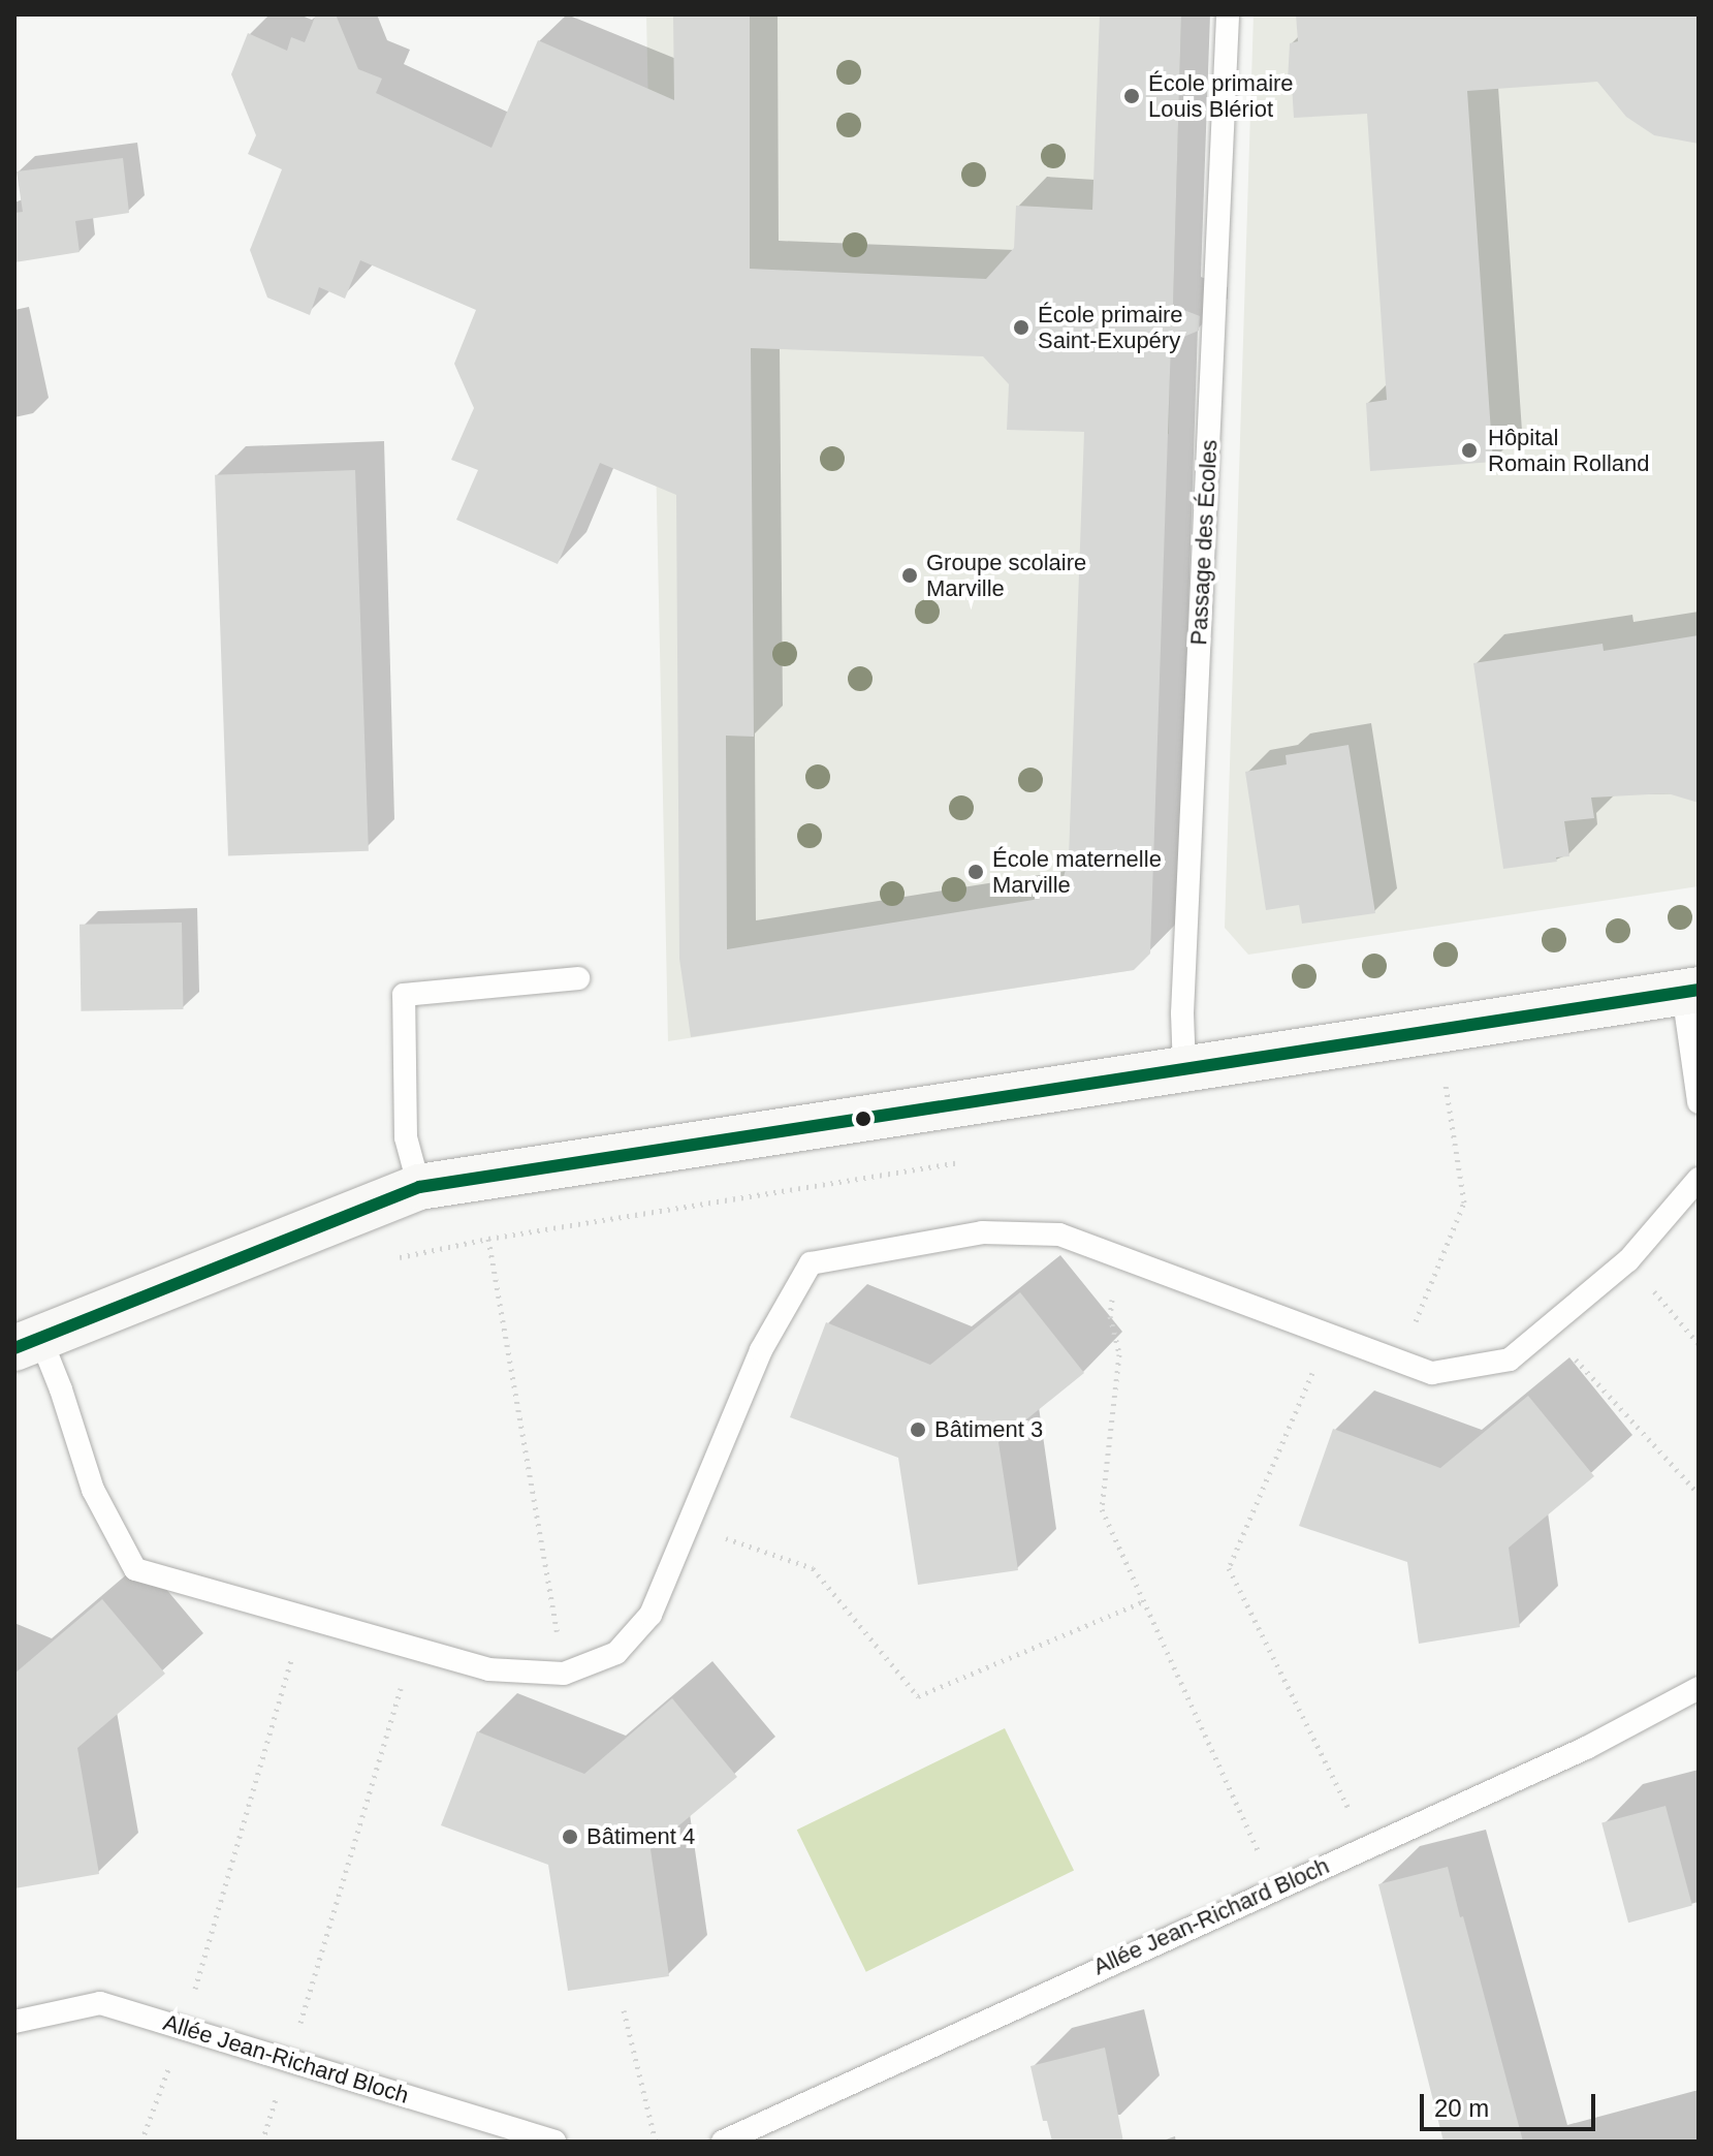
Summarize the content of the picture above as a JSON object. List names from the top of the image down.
{
  "streets": {
    "lane": ["Passage des Écoles", "Allée Jean-Richard Bloch"]
  },
  "places": [
    "École primaire Louis Blériot",
    "École primaire Saint-Exupéry",
    "Hôpital Romain Rolland",
    "Groupe scolaire Marville",
    "École maternelle Marville",
    "Bâtiment 3",
    "Bâtiment 4"
  ],
  "scale_bar": "20 m"
}
